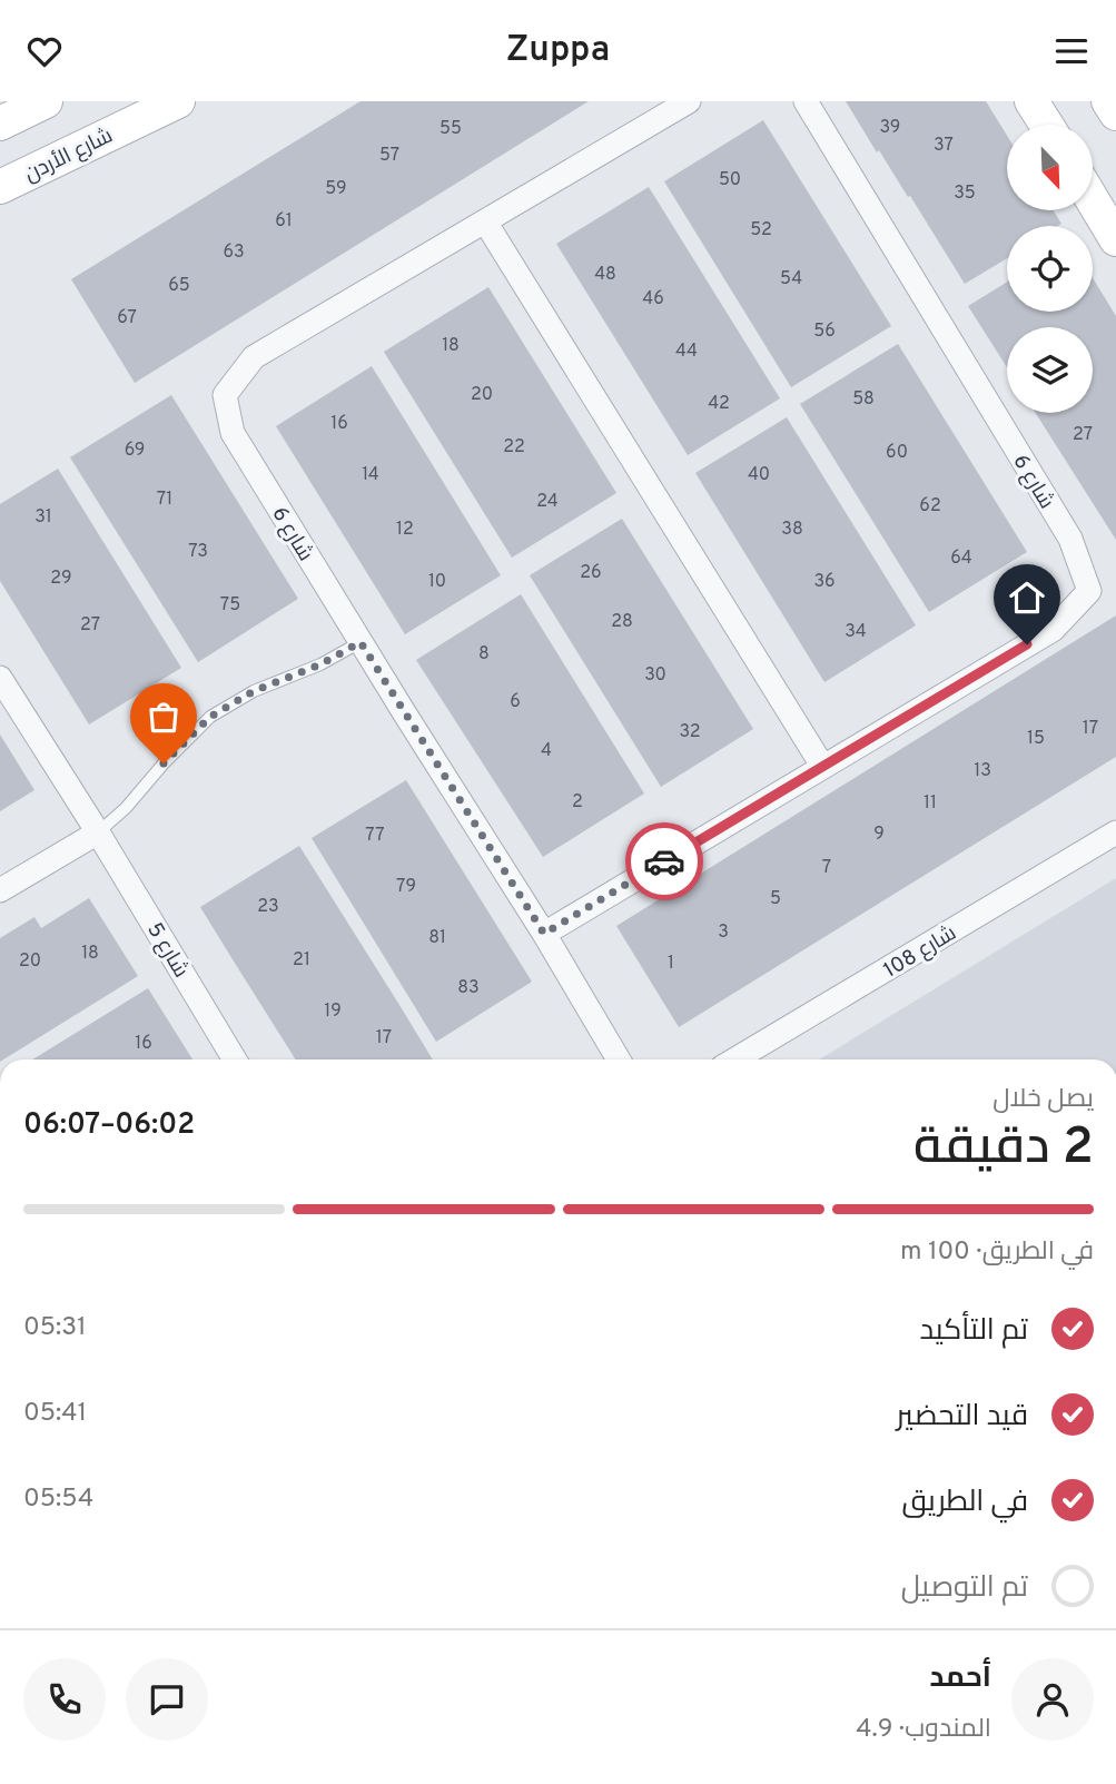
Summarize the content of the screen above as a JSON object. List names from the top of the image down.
{
  "streets": {
    "main road": ["شارع الأردن"],
    "street": ["شارع 6", "شارع 5", "شارع 108"]
  },
  "house_numbers": [
    "39",
    "55",
    "37",
    "57",
    "50",
    "59",
    "35",
    "61",
    "52",
    "63",
    "48",
    "54",
    "65",
    "46",
    "67",
    "56",
    "18",
    "44",
    "20",
    "58",
    "42",
    "16",
    "27",
    "22",
    "69",
    "60",
    "14",
    "40",
    "71",
    "24",
    "62",
    "31",
    "12",
    "38",
    "73",
    "64",
    "26",
    "29",
    "10",
    "36",
    "75",
    "28",
    "27",
    "34",
    "8",
    "30",
    "6",
    "17",
    "32",
    "15",
    "4",
    "13",
    "2",
    "11",
    "9",
    "77",
    "7",
    "79",
    "5",
    "23",
    "3",
    "81",
    "18",
    "21",
    "20",
    "1",
    "83",
    "19",
    "17",
    "16"
  ],
  "north": "bottom right",
  "page": {
    "header": "Zuppa",
    "heading": ["2 دقيقة", "يصل خلال", "06:02–06:07"],
    "panel": ["أحمد", "المندوب · 4.9"],
    "bar": "في الطريق · 100 m",
    "list": [
      ["تم التأكيد", "05:31"],
      ["قيد التحضير", "05:41"],
      ["في الطريق", "05:54"],
      "تم التوصيل"
    ]
  }
}
